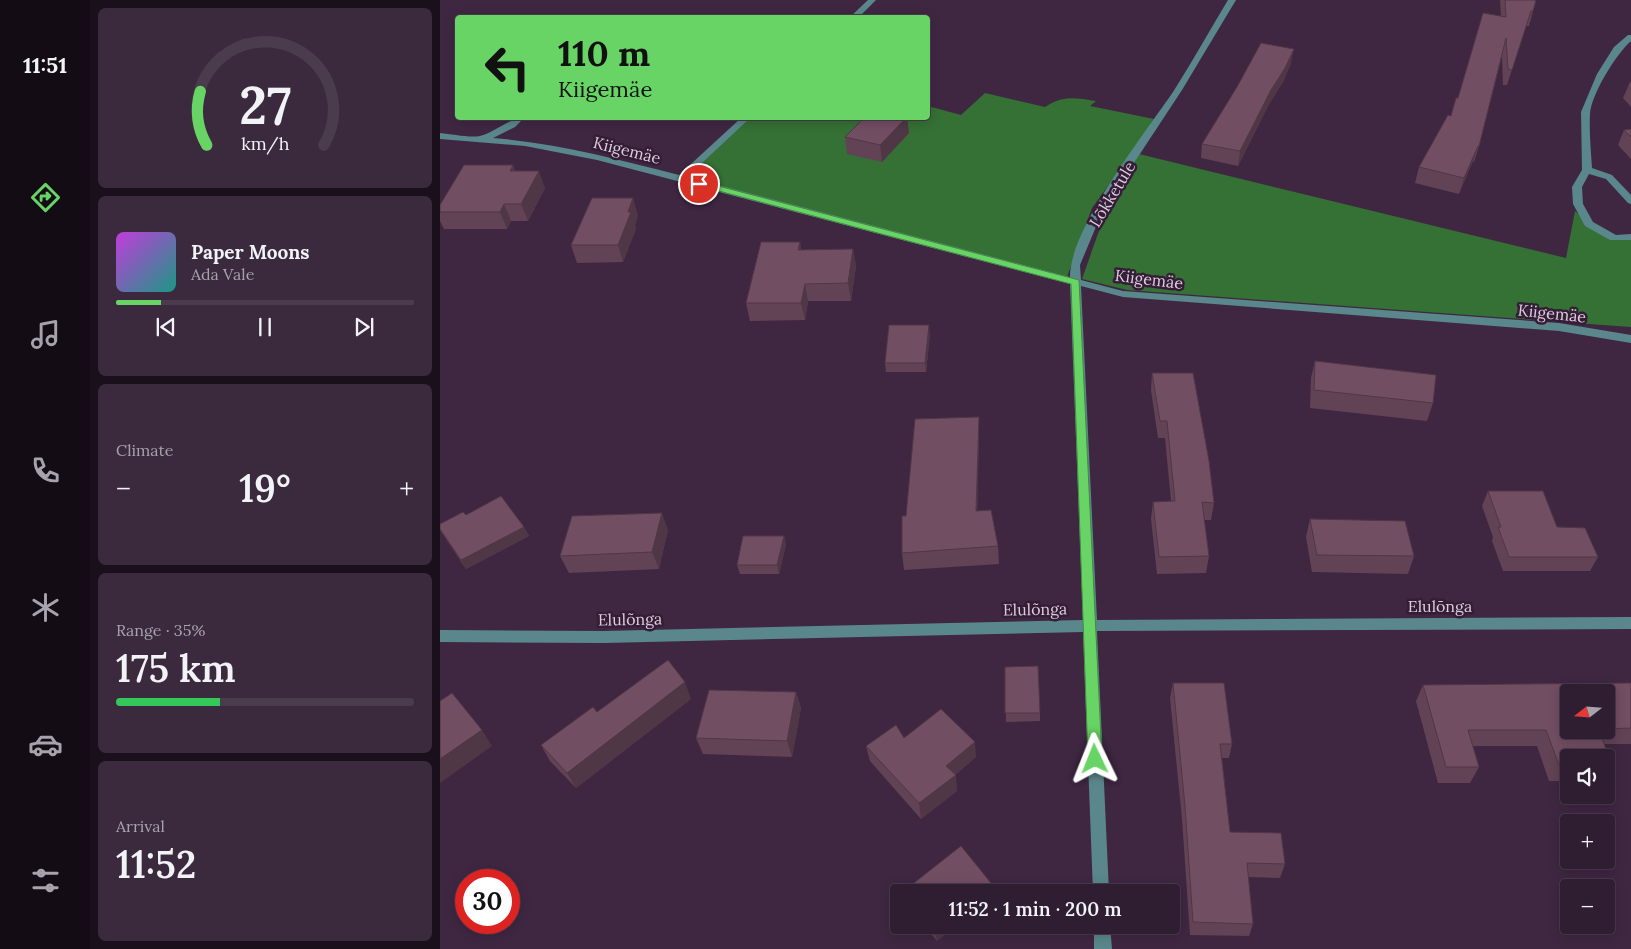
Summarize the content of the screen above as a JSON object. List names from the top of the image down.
{
  "streets": {
    "street": ["Kiigemäe", "Lõkketule", "Elulõnga"]
  },
  "crossings": [
    ["Kiigemäe", "Lõkketule"],
    ["Lõkketule", "Elulõnga"]
  ],
  "north": "left",
  "page": {
    "tabs": "11:51",
    "turn": ["110 m", "Kiigemäe"],
    "song": ["Paper Moons", "Ada Vale"],
    "tile": [
      "Climate",
      ["Range · 35%", "175 km"],
      ["Arrival", "11:52"]
    ],
    "heat": ["−", "19°", "+"],
    "map_buttons": ["+", "−"],
    "limit": "30",
    "trip": "11:52 · 1 min · 200 m",
    "gauge": ["27", "km/h"]
  }
}
